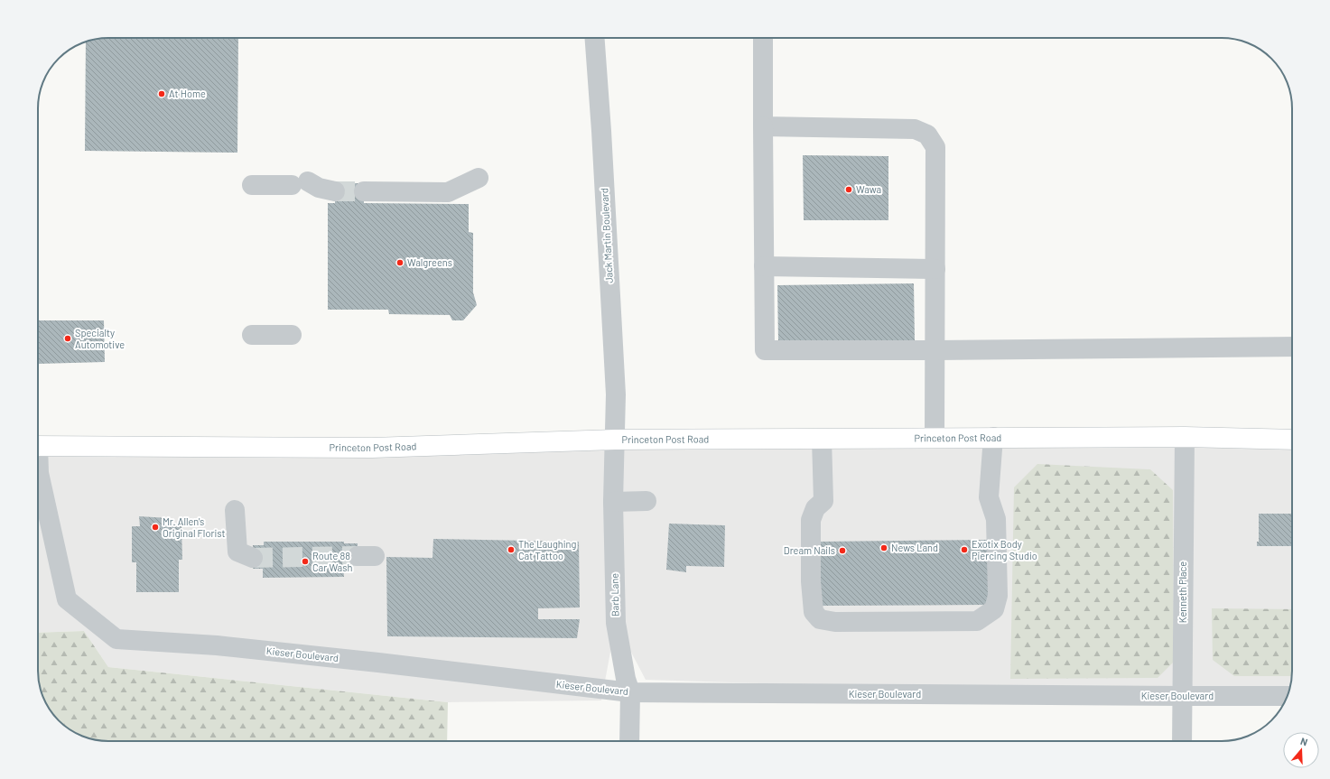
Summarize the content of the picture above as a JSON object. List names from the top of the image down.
{
  "streets": {
    "main road": ["Princeton Post Road"],
    "street": [
      "Jack Martin Boulevard",
      "Kenneth Place",
      "Barb Lane",
      "Kieser Boulevard"
    ]
  },
  "crossings": [
    ["Jack Martin Boulevard", "Princeton Post Road"],
    ["Jack Martin Boulevard", "Barb Lane"],
    ["Princeton Post Road", "Kenneth Place"],
    ["Princeton Post Road", "Barb Lane"],
    ["Kenneth Place", "Kieser Boulevard"],
    ["Barb Lane", "Kieser Boulevard"]
  ],
  "places": [
    "At Home",
    "Wawa",
    "Walgreens",
    "Specialty Automotive",
    "Mr. Allen's Original Florist",
    "News Land",
    "The Laughing Cat Tattoo",
    "Exotix Body Piercing Studio",
    "Dream Nails",
    "Route 88 Car Wash"
  ],
  "north": "top"
}
